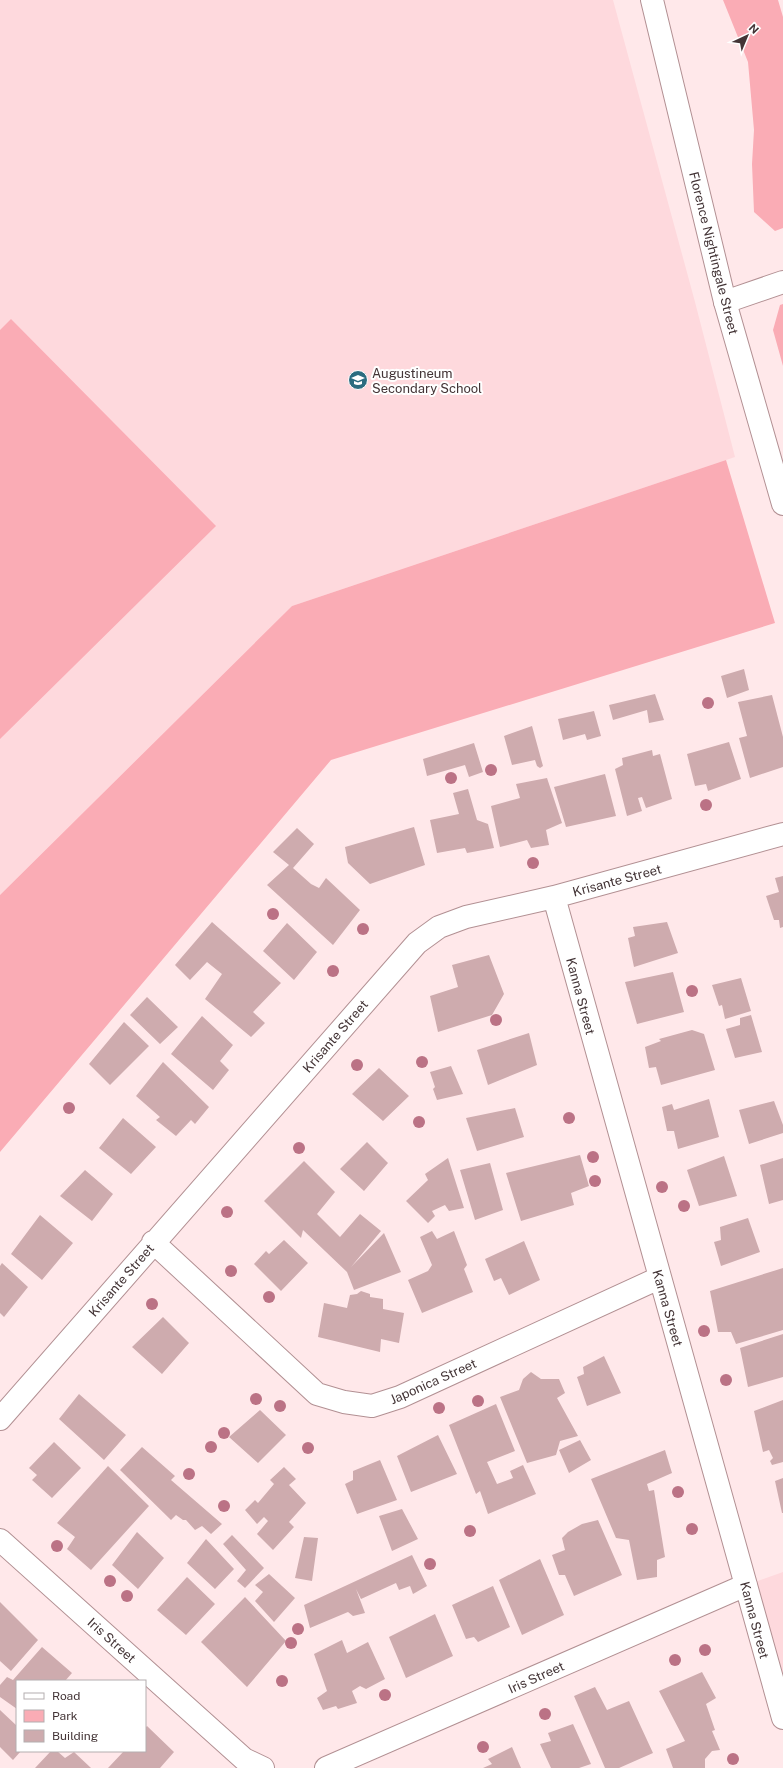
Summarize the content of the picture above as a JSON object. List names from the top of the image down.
{
  "streets": {
    "street": [
      "Florence Nightingale Street",
      "Krisante Street",
      "Kanna Street",
      "Japonica Street",
      "Iris Street"
    ]
  },
  "crossings": [
    ["Krisante Street", "Kanna Street"],
    ["Krisante Street", "Japonica Street"],
    ["Kanna Street", "Japonica Street"],
    ["Kanna Street", "Iris Street"]
  ],
  "places": {
    "school or university": ["Augustineum Secondary School"]
  },
  "legend": ["Road", "Park", "Building"],
  "north": "top right"
}
